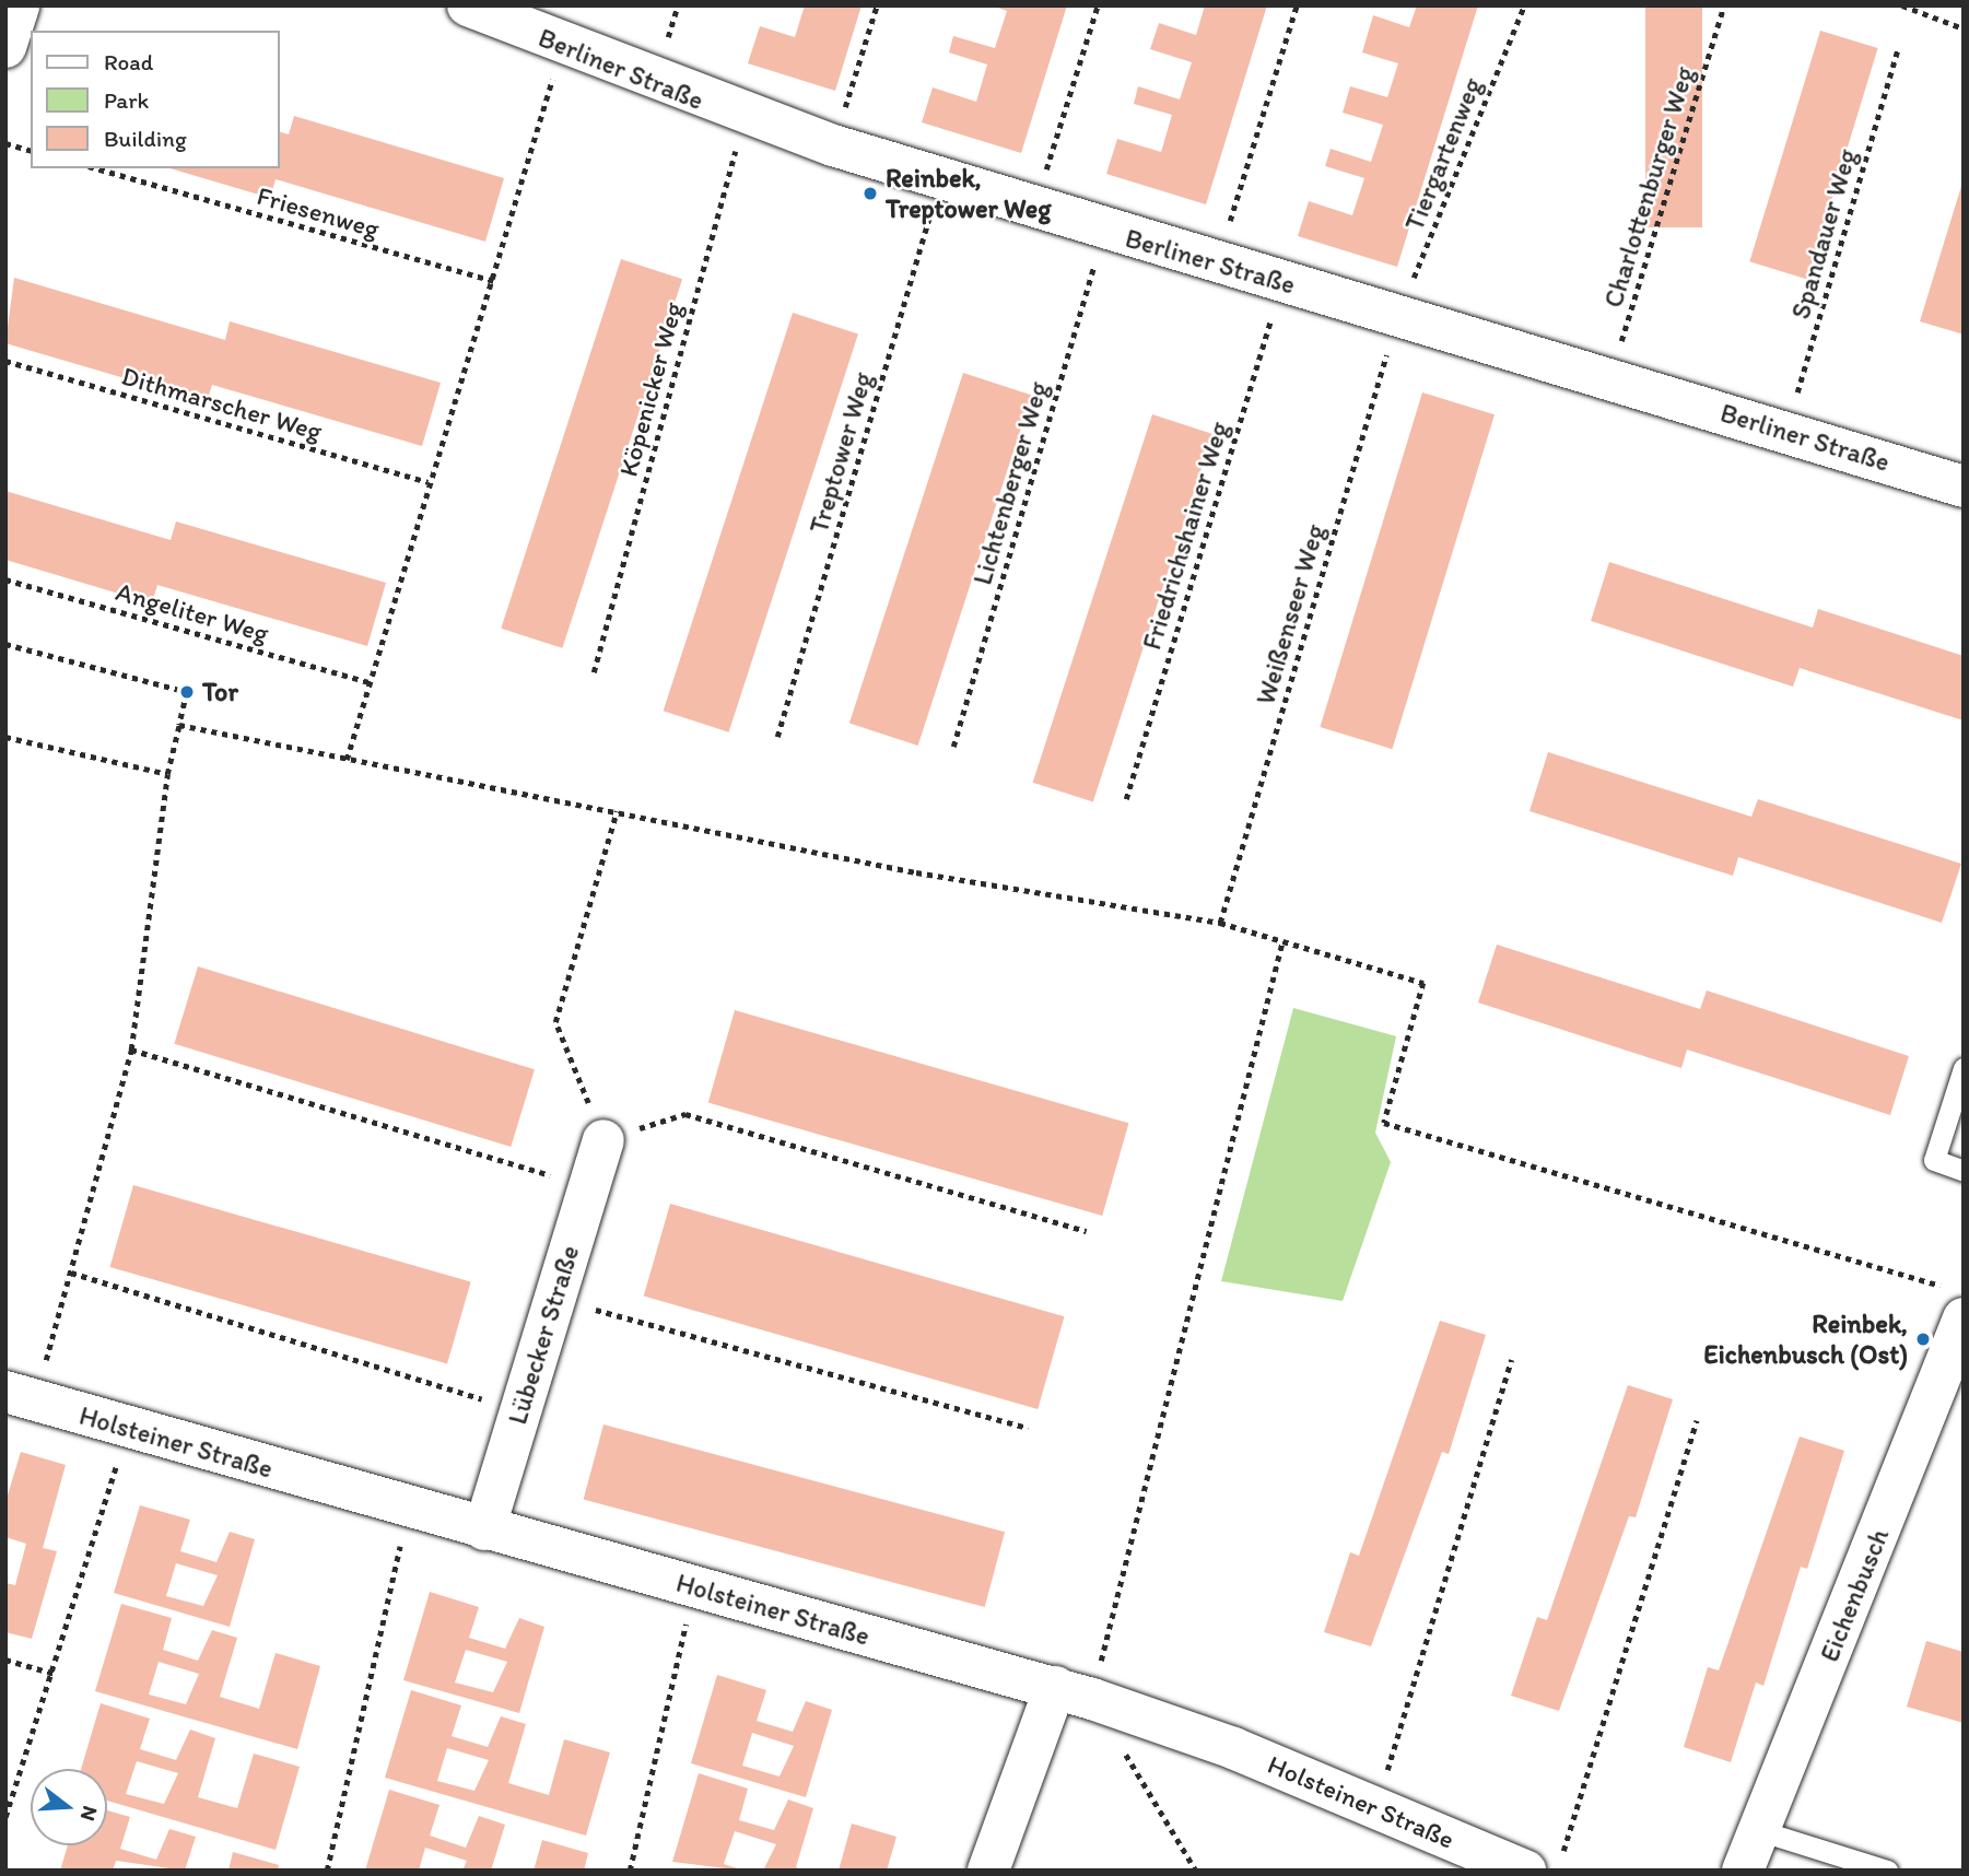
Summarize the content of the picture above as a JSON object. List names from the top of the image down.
{
  "streets": {
    "street": [
      "Berliner Straße",
      "Lübecker Straße",
      "Holsteiner Straße",
      "Eichenbusch"
    ],
    "path": [
      "Tiergartenweg",
      "Charlottenburger Weg",
      "Friesenweg",
      "Spandauer Weg",
      "Köpenicker Weg",
      "Dithmarscher Weg",
      "Treptower Weg",
      "Lichtenberger Weg",
      "Friedrichshainer Weg",
      "Angeliter Weg",
      "Weißenseer Weg"
    ]
  },
  "crossings": [
    ["Berliner Straße", "Tiergartenweg"],
    ["Berliner Straße", "Charlottenburger Weg"],
    ["Berliner Straße", "Spandauer Weg"],
    ["Berliner Straße", "Köpenicker Weg"],
    ["Berliner Straße", "Treptower Weg"],
    ["Berliner Straße", "Lichtenberger Weg"],
    ["Berliner Straße", "Friedrichshainer Weg"],
    ["Berliner Straße", "Weißenseer Weg"],
    ["Tiergartenweg", "Weißenseer Weg"],
    ["Lübecker Straße", "Holsteiner Straße"]
  ],
  "places": ["Reinbek, Treptower Weg", "Tor", "Reinbek, Eichenbusch (Ost)"],
  "legend": ["Road", "Park", "Building"],
  "north": "right"
}
